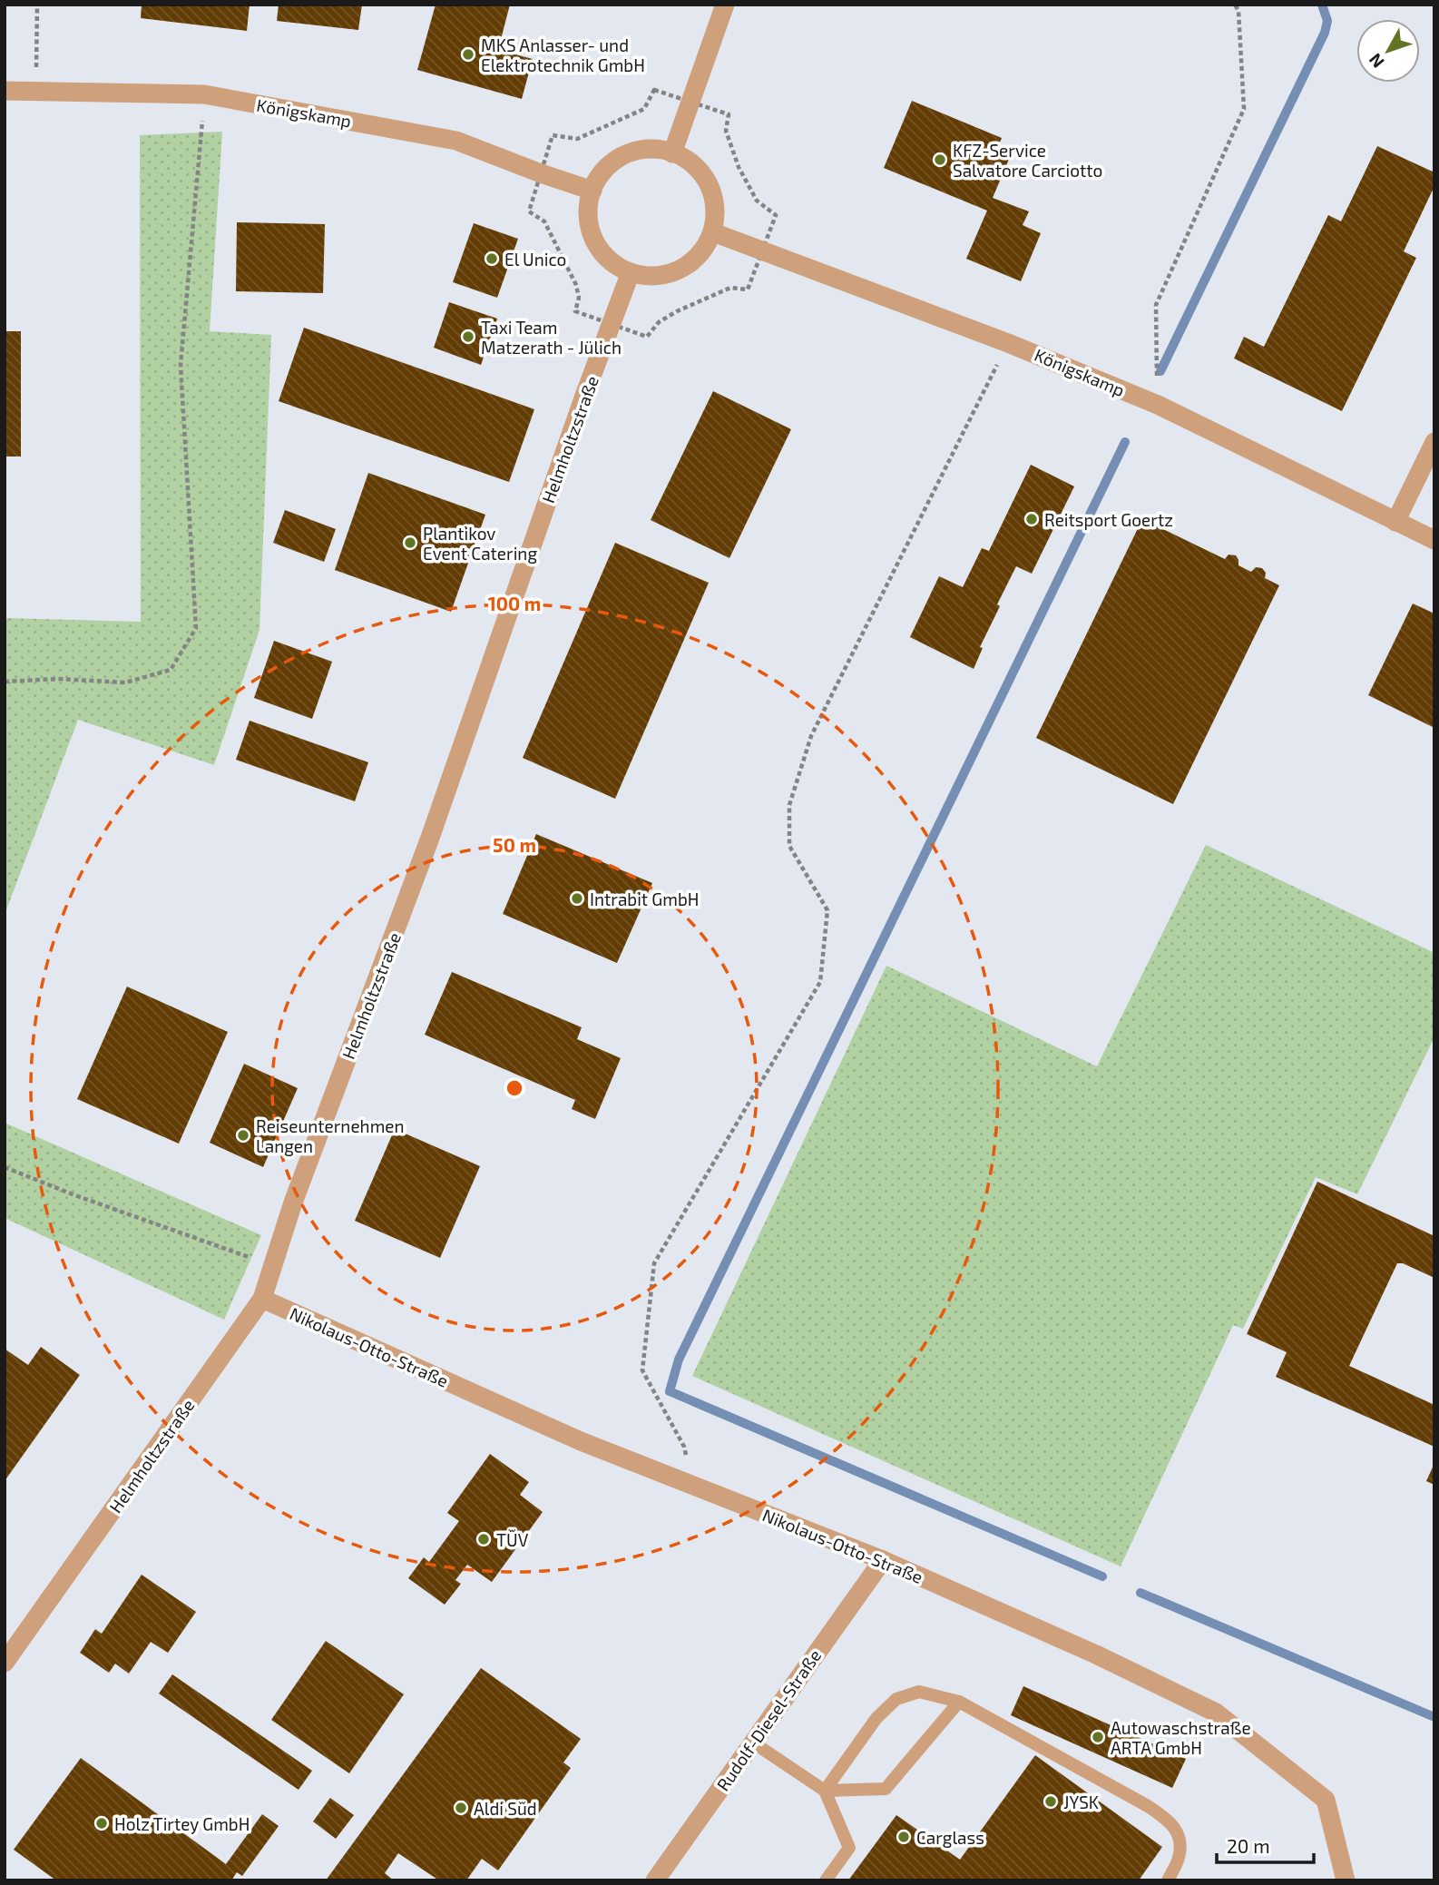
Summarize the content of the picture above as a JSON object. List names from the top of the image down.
{
  "streets": {
    "street": [
      "Königskamp",
      "Helmholtzstraße",
      "Nikolaus-Otto-Straße",
      "Rudolf-Diesel-Straße"
    ]
  },
  "crossings": [
    ["Königskamp", "Helmholtzstraße"],
    ["Helmholtzstraße", "Nikolaus-Otto-Straße"],
    ["Nikolaus-Otto-Straße", "Rudolf-Diesel-Straße"]
  ],
  "places": [
    "MKS Anlasser- und Elektrotechnik GmbH",
    "KFZ-Service Salvatore Carciotto",
    "El Unico",
    "Taxi Team Matzerath - Jülich",
    "Reitsport Goertz",
    "Plantikov Event Catering",
    "Intrabit GmbH",
    "Reiseunternehmen Langen",
    "TÜV",
    "Autowaschstraße ARTA GmbH",
    "JYSK",
    "Aldi Süd",
    "Holz Tirtey GmbH",
    "Carglass"
  ],
  "scale_bar": "20 m",
  "north": "bottom left",
  "rings": ["100 m", "50 m"]
}
